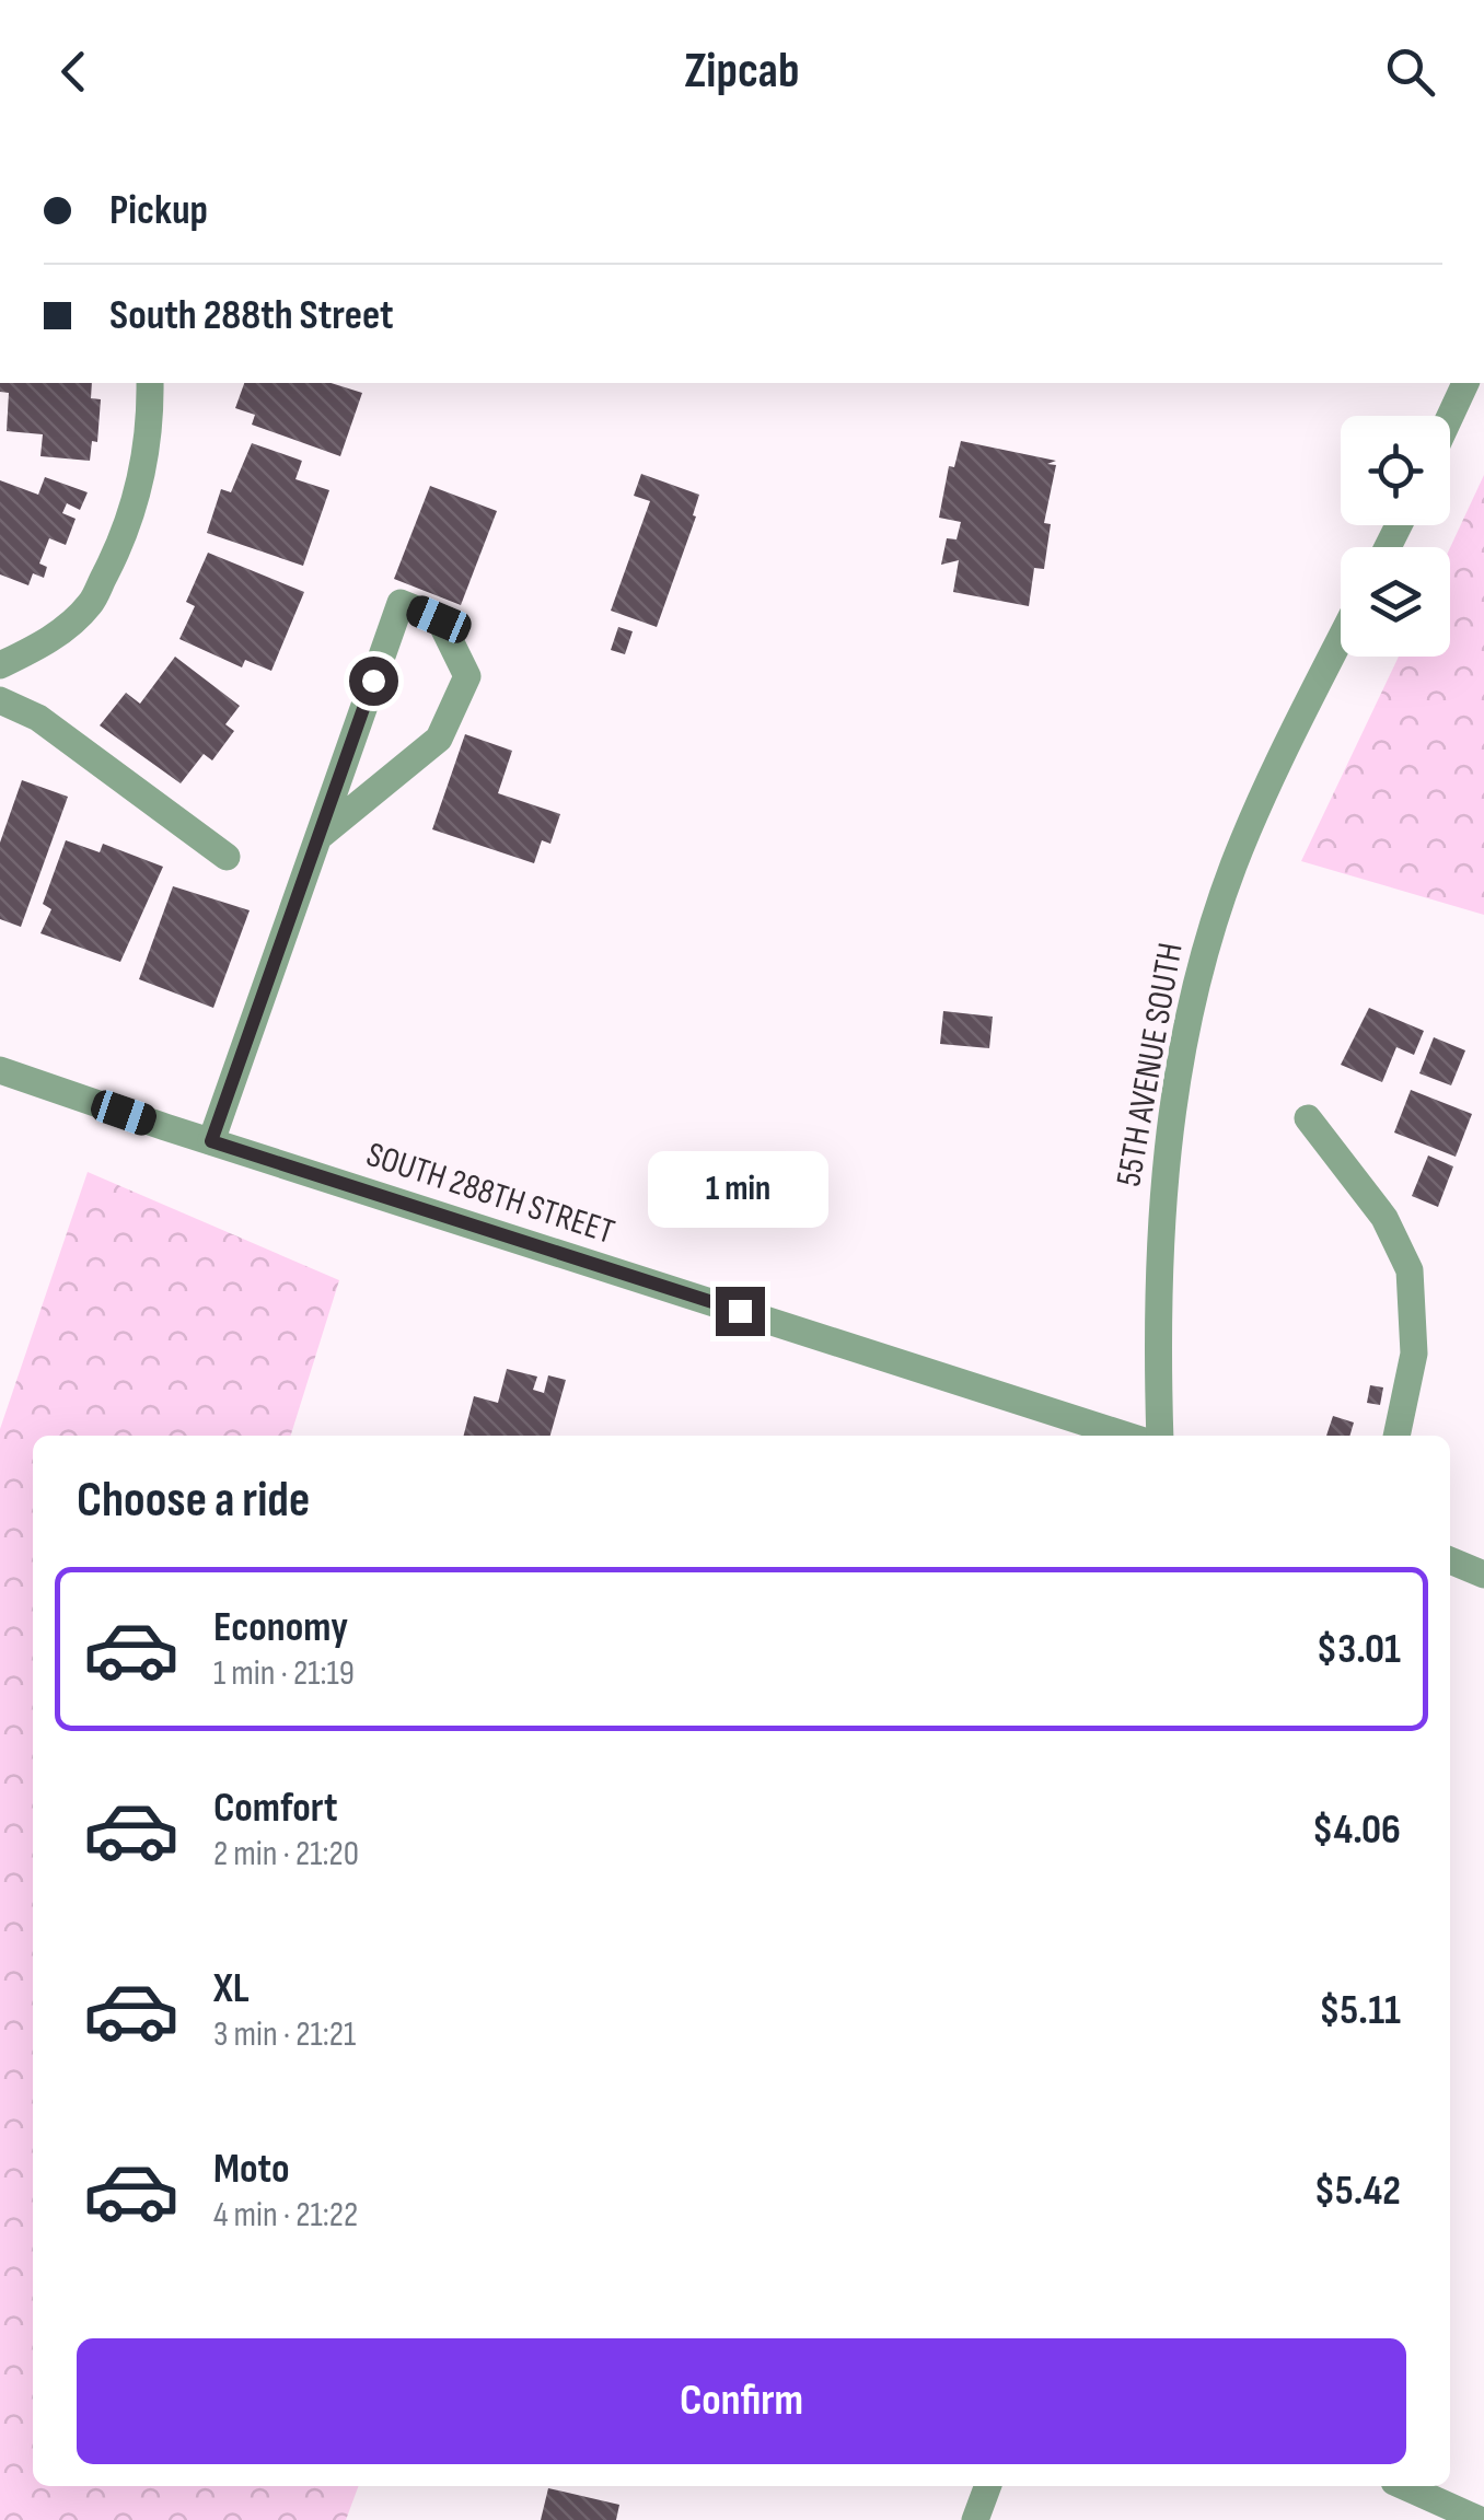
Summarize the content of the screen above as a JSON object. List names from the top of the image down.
{
  "streets": {
    "street": ["55TH AVENUE SOUTH", "SOUTH 288TH STREET"]
  },
  "page": {
    "header": "Zipcab",
    "banner": ["Pickup", "South 288th Street"],
    "bubble": "1 min",
    "heading": "Choose a ride",
    "list": [
      {
        "name": "Economy",
        "note": "1 min · 21:19",
        "value": "$3.01"
      },
      {
        "name": "Comfort",
        "note": "2 min · 21:20",
        "value": "$4.06"
      },
      {
        "name": "XL",
        "note": "3 min · 21:21",
        "value": "$5.11"
      },
      {
        "name": "Moto",
        "note": "4 min · 21:22",
        "value": "$5.42"
      }
    ],
    "buttons": "Confirm"
  }
}
